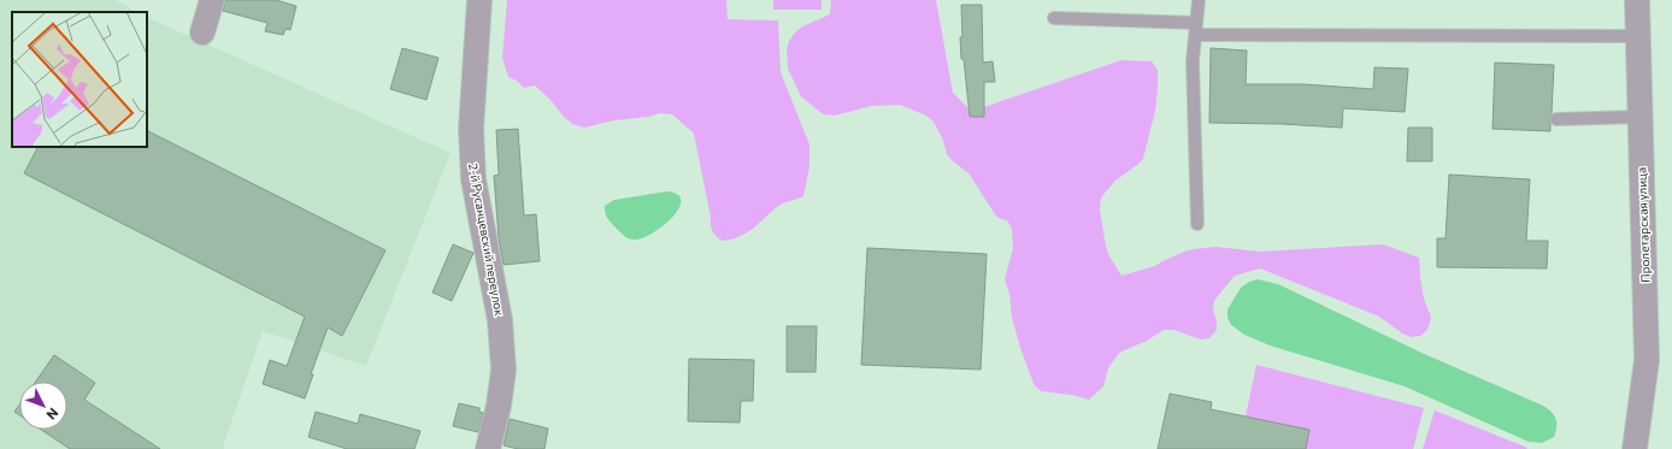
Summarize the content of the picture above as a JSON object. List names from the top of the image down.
{
  "streets": {
    "street": ["Пролетарская улица", "2-й Русанцевский переулок"]
  },
  "north": "bottom right"
}
